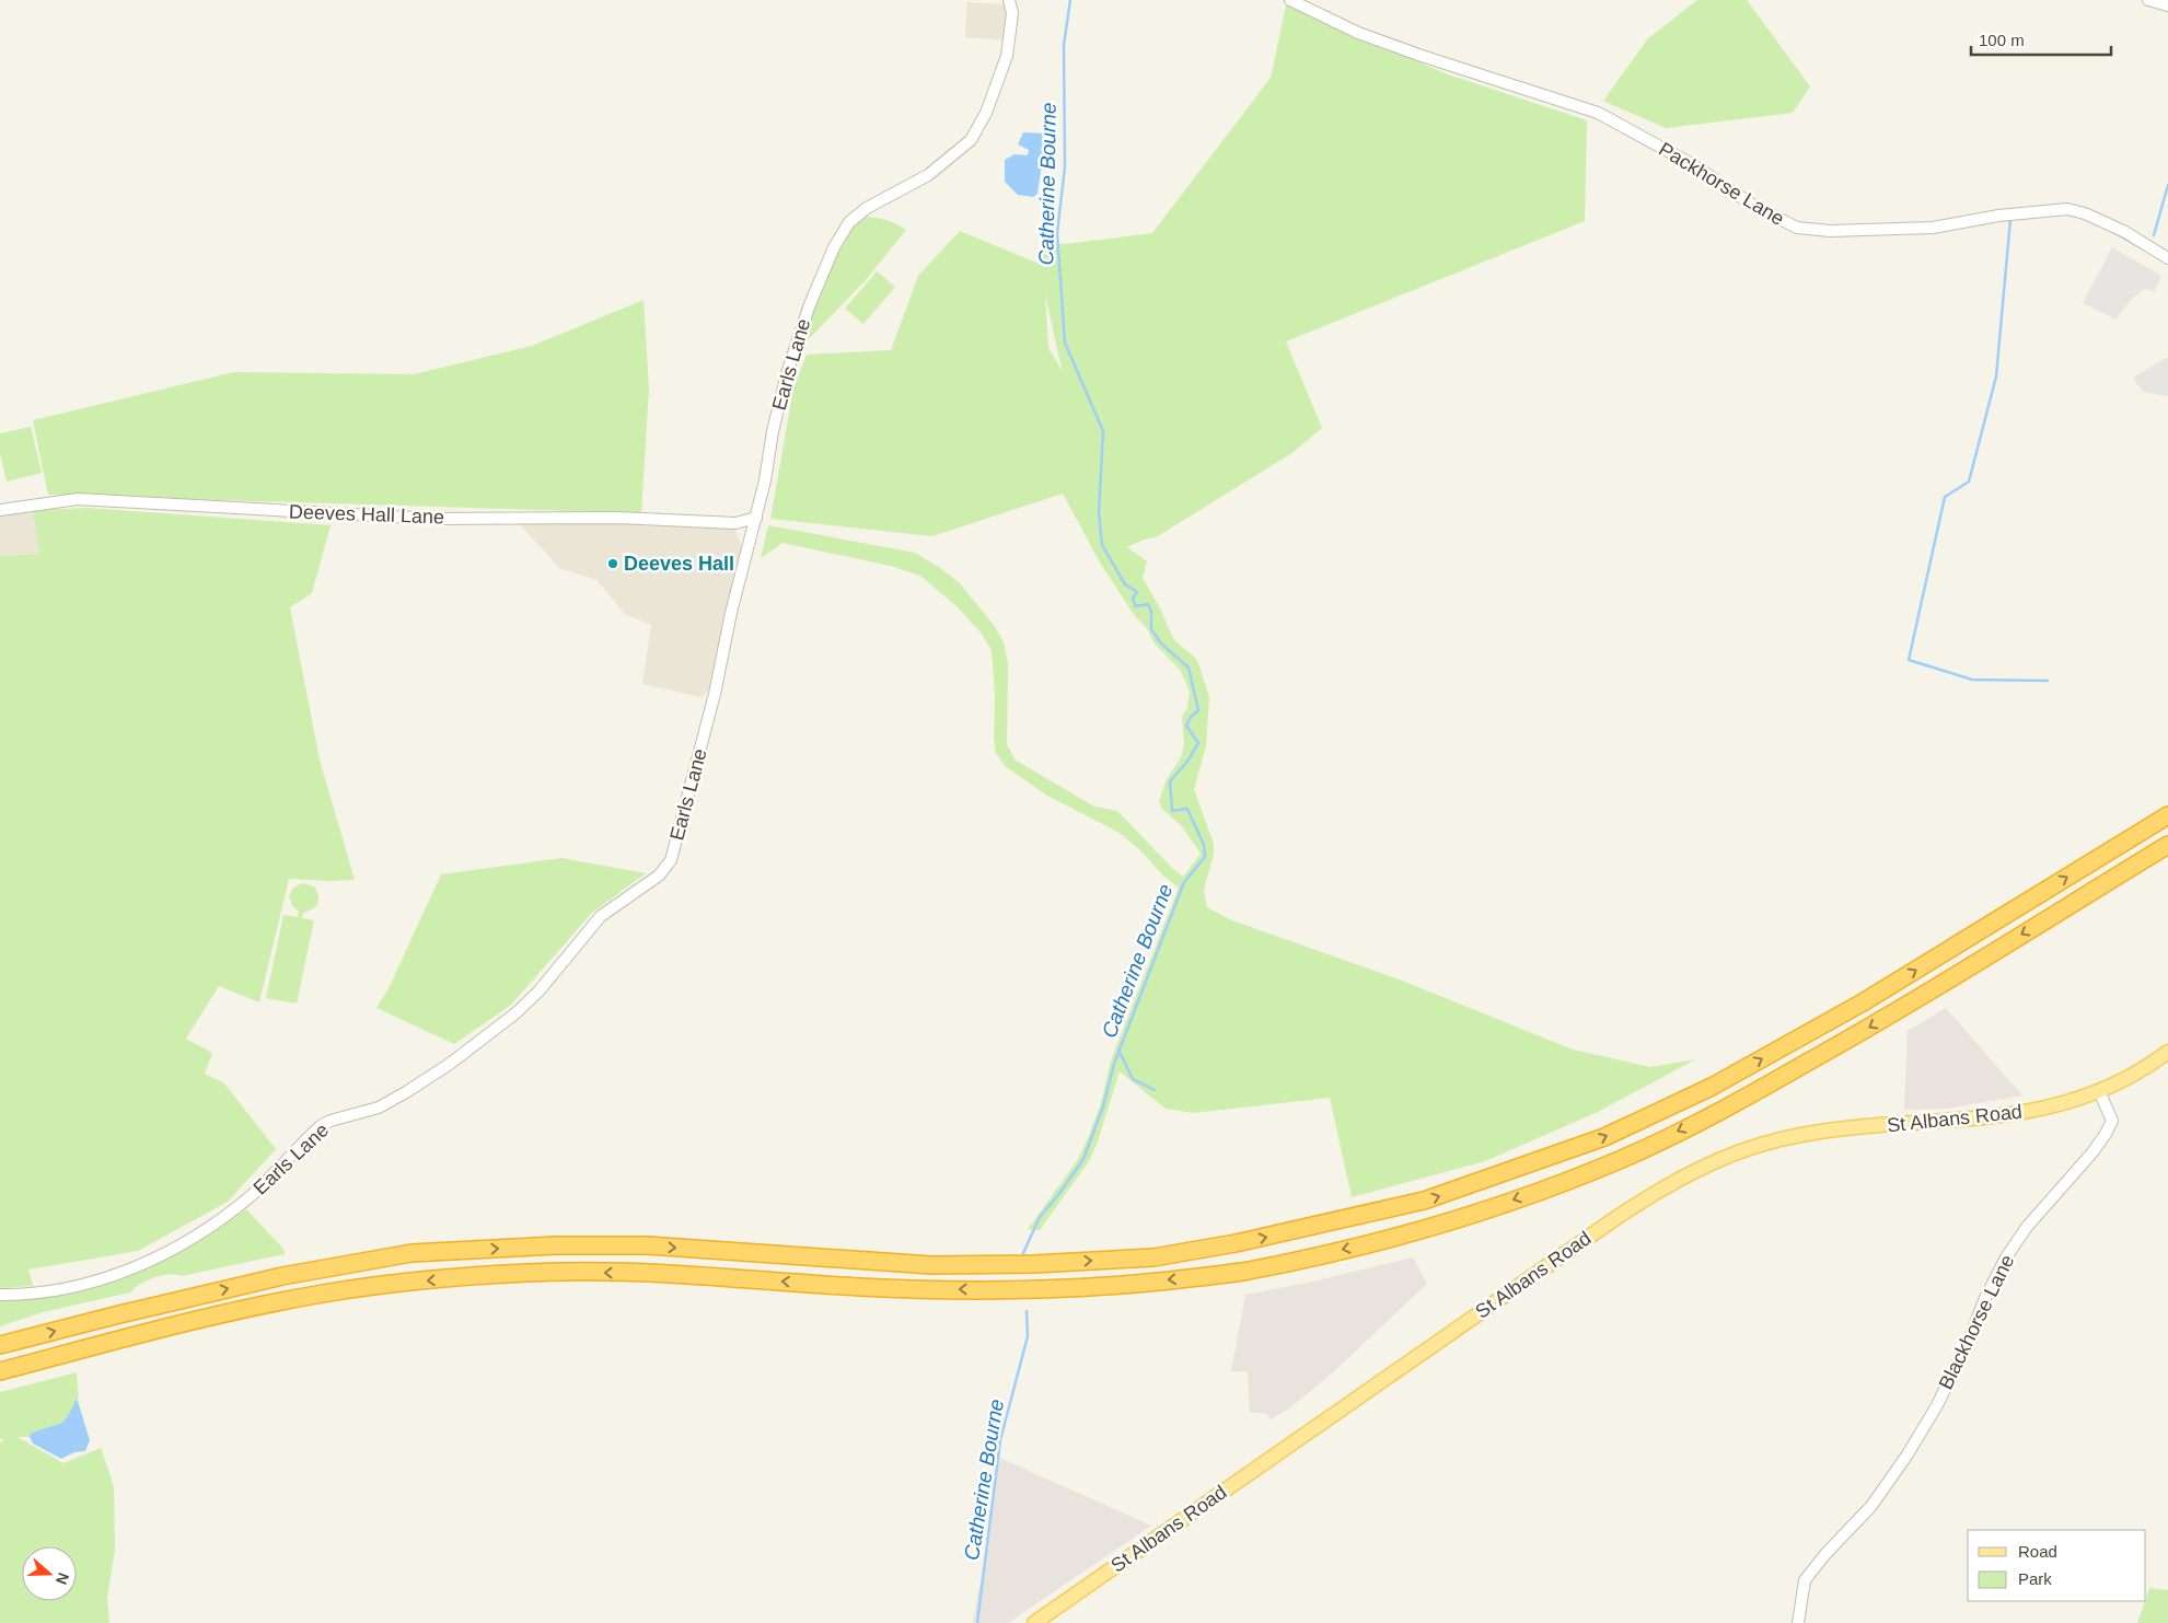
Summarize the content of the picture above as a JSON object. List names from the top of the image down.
{
  "streets": {
    "main road": ["St Albans Road"],
    "street": [
      "Packhorse Lane",
      "Earls Lane",
      "Deeves Hall Lane",
      "Blackhorse Lane"
    ]
  },
  "crossings": [
    ["Earls Lane", "Deeves Hall Lane"],
    ["St Albans Road", "Blackhorse Lane"]
  ],
  "water": ["Catherine Bourne"],
  "places": ["Deeves Hall"],
  "legend": ["Road", "Park"],
  "scale_bar": "100 m",
  "north": "right"
}
